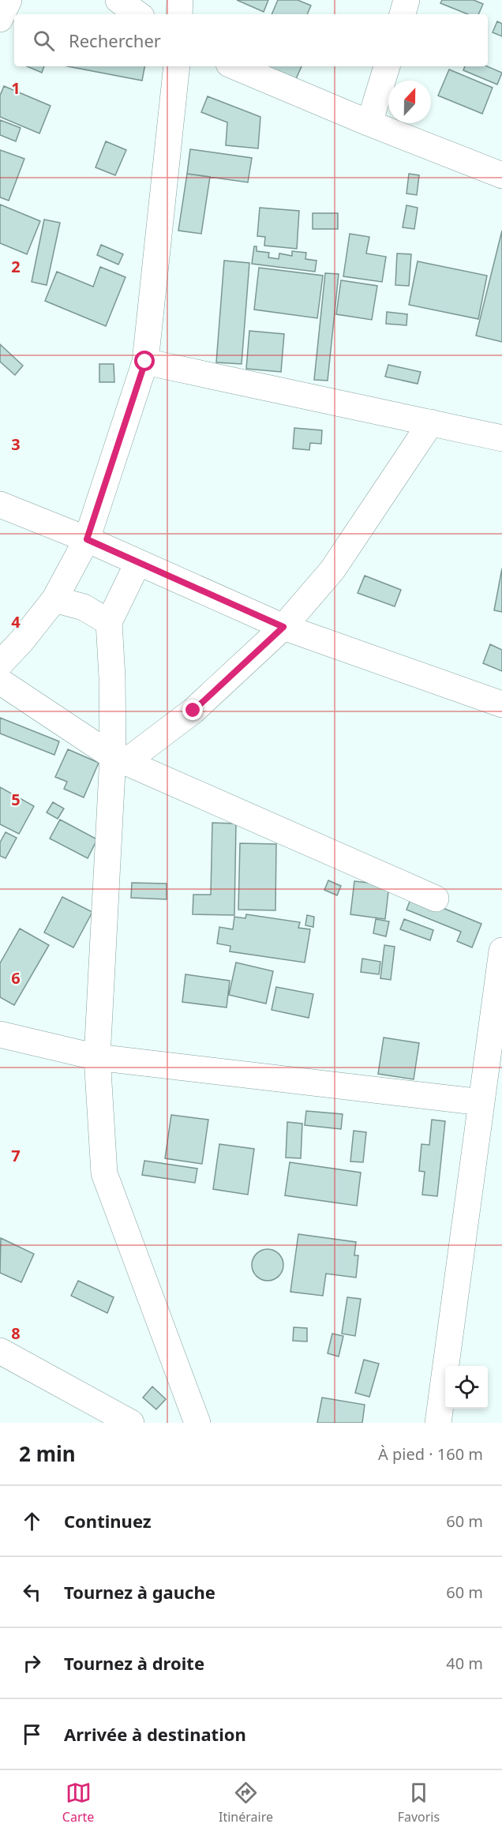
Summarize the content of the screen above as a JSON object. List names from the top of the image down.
{
  "north": "top",
  "page": {
    "search": "Rechercher",
    "heading": ["2 min", "À pied · 160 m"],
    "list": [
      ["Continuez", "60 m"],
      ["Tournez à gauche", "60 m"],
      ["Tournez à droite", "40 m"],
      "Arrivée à destination"
    ],
    "nav": ["Carte", "Itinéraire", "Favoris"]
  },
  "grid": {
    "rows": [
      "1",
      "2",
      "3",
      "4",
      "5",
      "6",
      "7",
      "8"
    ]
  }
}
